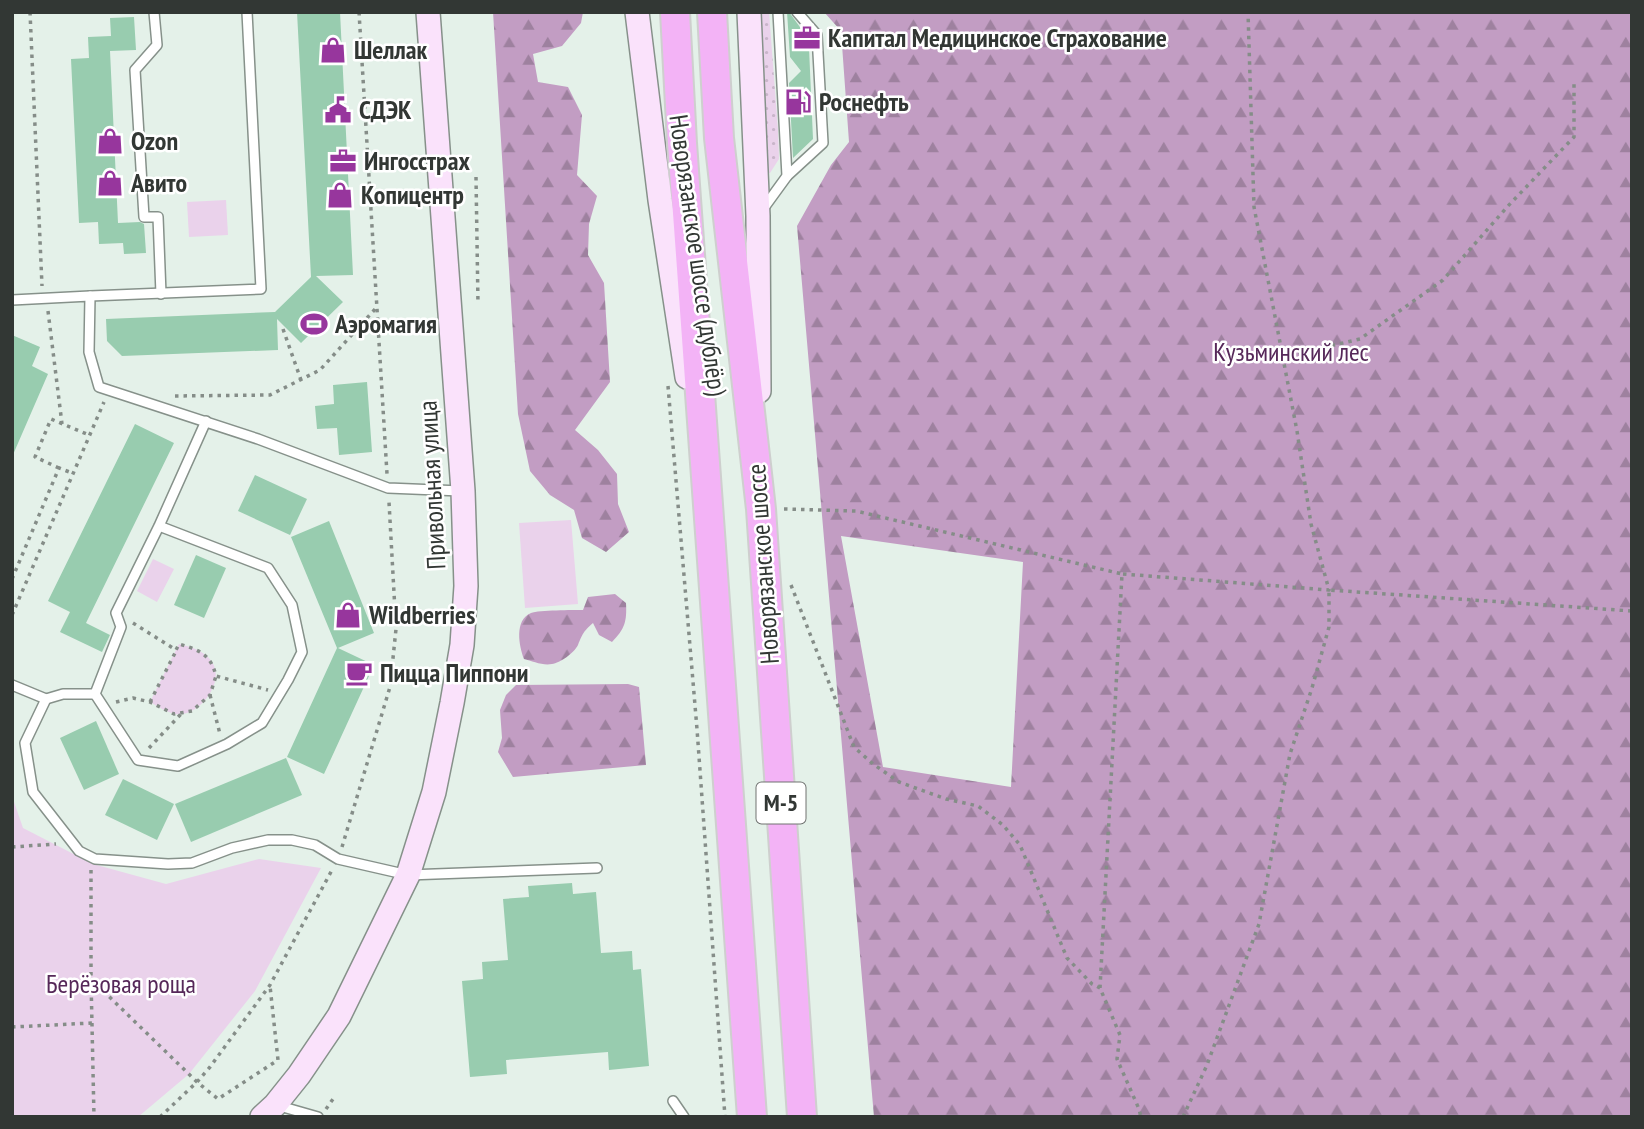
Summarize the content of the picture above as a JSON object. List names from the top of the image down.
{
  "streets": {
    "highway": ["Новорязанское шоссе", "М-5"],
    "main road": ["Новорязанское шоссе (дублёр)", "Привольная улица"]
  },
  "crossings": [
    ["Новорязанское шоссе (дублёр)", "Новорязанское шоссе"]
  ],
  "parks": ["Кузьминский лес", "Берёзовая роща"],
  "places": {
    "office": ["Капитал Медицинское Страхование", "Ингосстрах"],
    "shop": [
      "Шеллак",
      "Ozon",
      "Авито",
      "Копицентр",
      "Wildberries"
    ],
    "fuel station": ["Роснефть"],
    "public building": ["СДЭК"],
    "sports": ["Аэромагия"],
    "cafe": ["Пицца Пиппони"]
  }
}
